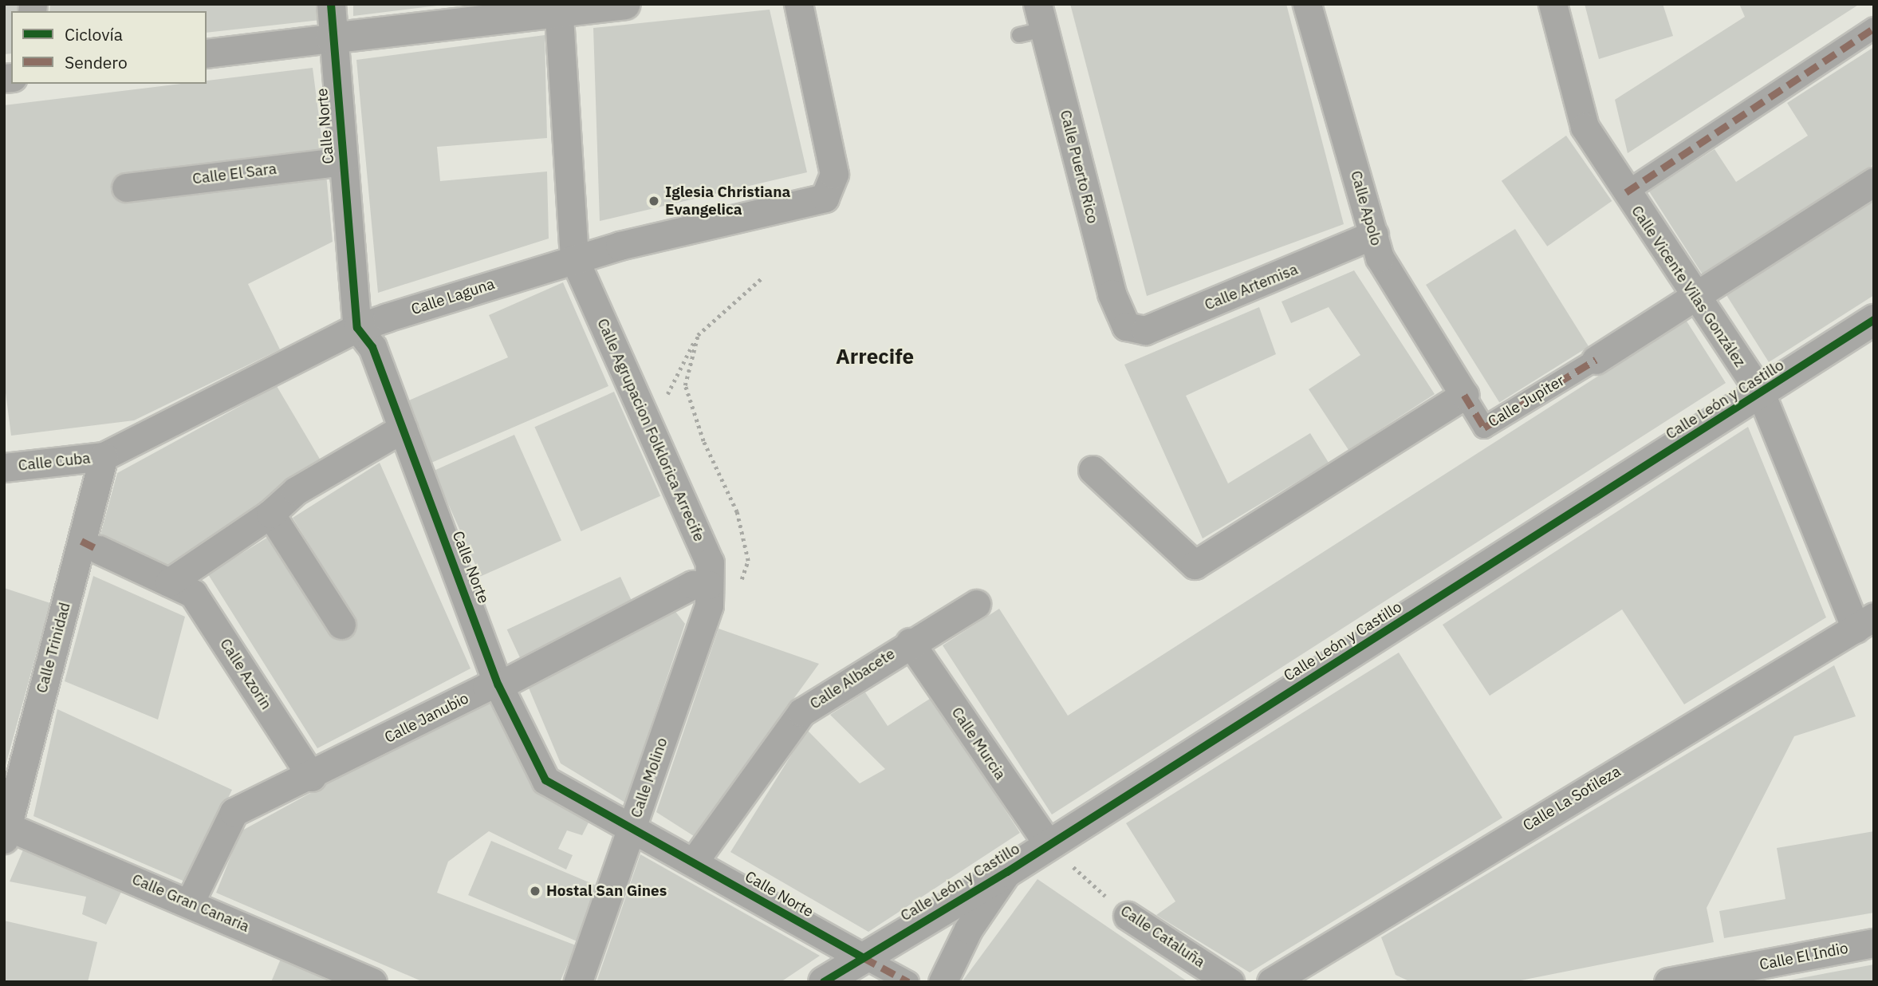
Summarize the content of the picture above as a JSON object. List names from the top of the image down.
{
  "streets": {
    "street": [
      "Calle Norte",
      "Calle Puerto Rico",
      "Calle El Sara",
      "Calle Apolo",
      "Calle Vicente Vilas González",
      "Calle Artemisa",
      "Calle Laguna",
      "Calle León y Castillo",
      "Calle Jupiter",
      "Calle Agrupacion Folklorica Arrecife",
      "Calle Cuba",
      "Calle Trinidad",
      "Calle Azorin",
      "Calle Albacete",
      "Calle Janubio",
      "Calle Murcia",
      "Calle Molino",
      "Calle La Sotileza",
      "Calle Gran Canaria",
      "Calle Cataluña",
      "Calle El Indio"
    ]
  },
  "crossings": [
    ["Calle Norte", "Calle El Sara"],
    ["Calle Norte", "Calle Laguna"],
    ["Calle Norte", "Calle León y Castillo"],
    ["Calle Norte", "Calle Albacete"],
    ["Calle Norte", "Calle Janubio"],
    ["Calle Norte", "Calle Molino"],
    ["Calle Puerto Rico", "Calle Artemisa"],
    ["Calle Apolo", "Calle Artemisa"],
    ["Calle Apolo", "Calle Jupiter"],
    ["Calle Vicente Vilas González", "Calle León y Castillo"],
    ["Calle Vicente Vilas González", "Calle Jupiter"],
    ["Calle Vicente Vilas González", "Calle La Sotileza"],
    ["Calle Laguna", "Calle Agrupacion Folklorica Arrecife"],
    ["Calle Laguna", "Calle Cuba"],
    ["Calle Laguna", "Calle Trinidad"],
    ["Calle León y Castillo", "Calle Murcia"],
    ["Calle León y Castillo", "Calle Cataluña"],
    ["Calle Agrupacion Folklorica Arrecife", "Calle Janubio"],
    ["Calle Agrupacion Folklorica Arrecife", "Calle Molino"],
    ["Calle Cuba", "Calle Trinidad"],
    ["Calle Trinidad", "Calle Gran Canaria"],
    ["Calle Azorin", "Calle Janubio"],
    ["Calle Albacete", "Calle Murcia"],
    ["Calle Janubio", "Calle Molino"],
    ["Calle Janubio", "Calle Gran Canaria"],
    ["Calle Murcia", "Calle Cataluña"]
  ],
  "districts": ["Arrecife"],
  "places": ["Iglesia Christiana Evangelica", "Hostal San Gines"],
  "legend": ["Ciclovía", "Sendero"]
}
